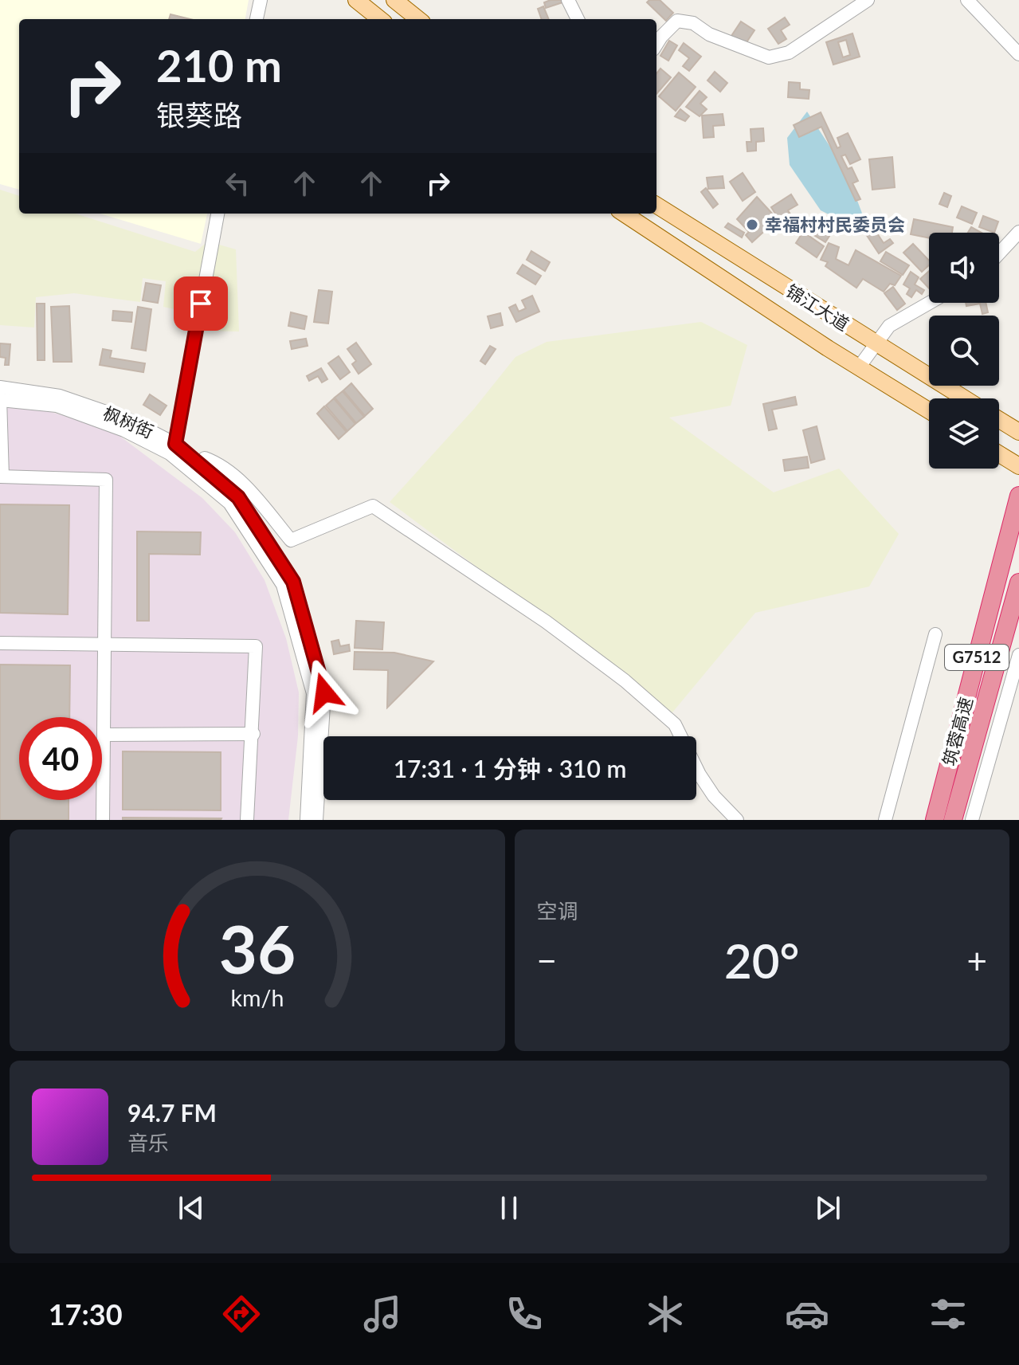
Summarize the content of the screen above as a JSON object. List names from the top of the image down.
{
  "streets": {
    "highway": ["G7512", "筑蓉高速"],
    "main road": ["锦江大道"],
    "street": ["枫树街"]
  },
  "places": ["幸福村村民委员会"],
  "page": {
    "turn": ["210 m", "银葵路"],
    "limit": "40",
    "trip": "17:31 · 1 分钟 · 310 m",
    "tile": "空调",
    "heat": ["−", "20°", "+"],
    "song": ["94.7 FM", "音乐"],
    "tabs": "17:30",
    "gauge": ["36", "km/h"]
  }
}
